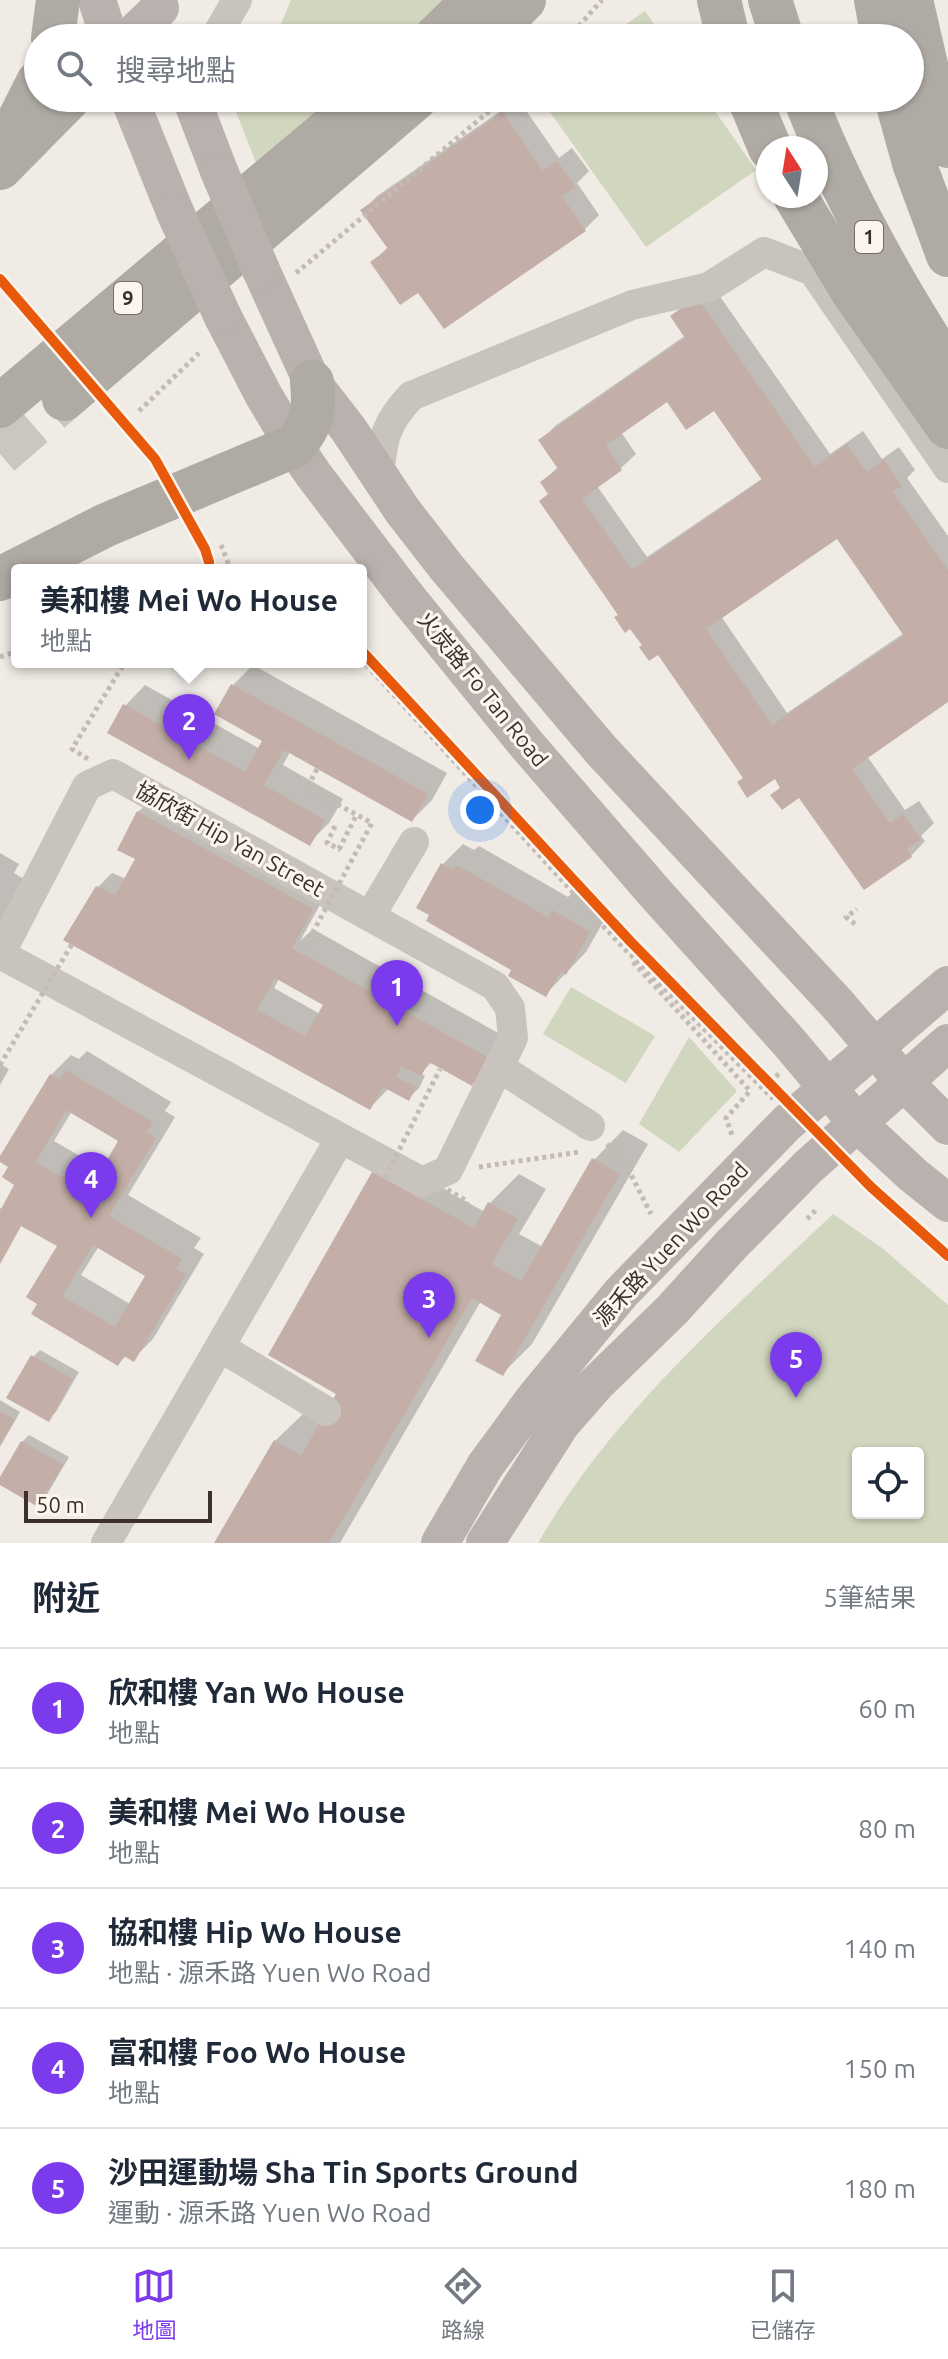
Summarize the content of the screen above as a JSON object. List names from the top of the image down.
{
  "streets": {
    "highway": ["1", "9"],
    "main road": ["火炭路 Fo Tan Road", "源禾路 Yuen Wo Road"],
    "street": ["協欣街 Hip Yan Street"]
  },
  "crossings": [
    ["火炭路 Fo Tan Road", "源禾路 Yuen Wo Road"]
  ],
  "scale_bar": "50 m",
  "north": "top",
  "page": {
    "search": "搜尋地點",
    "popup": ["美和樓 Mei Wo House", "地點"],
    "pins": [
      "2",
      "1",
      "4",
      "3",
      "5"
    ],
    "scale": "50 m",
    "heading": ["附近", "5筆結果"],
    "list": [
      {
        "mark": "1",
        "name": "欣和樓 Yan Wo House",
        "note": "地點",
        "value": "60 m"
      },
      {
        "mark": "2",
        "name": "美和樓 Mei Wo House",
        "note": "地點",
        "value": "80 m"
      },
      {
        "mark": "3",
        "name": "協和樓 Hip Wo House",
        "note": "地點 · 源禾路 Yuen Wo Road",
        "value": "140 m"
      },
      {
        "mark": "4",
        "name": "富和樓 Foo Wo House",
        "note": "地點",
        "value": "150 m"
      },
      {
        "mark": "5",
        "name": "沙田運動場 Sha Tin Sports Ground",
        "note": "運動 · 源禾路 Yuen Wo Road",
        "value": "180 m"
      }
    ],
    "nav": ["地圖", "路線", "已儲存"]
  }
}
